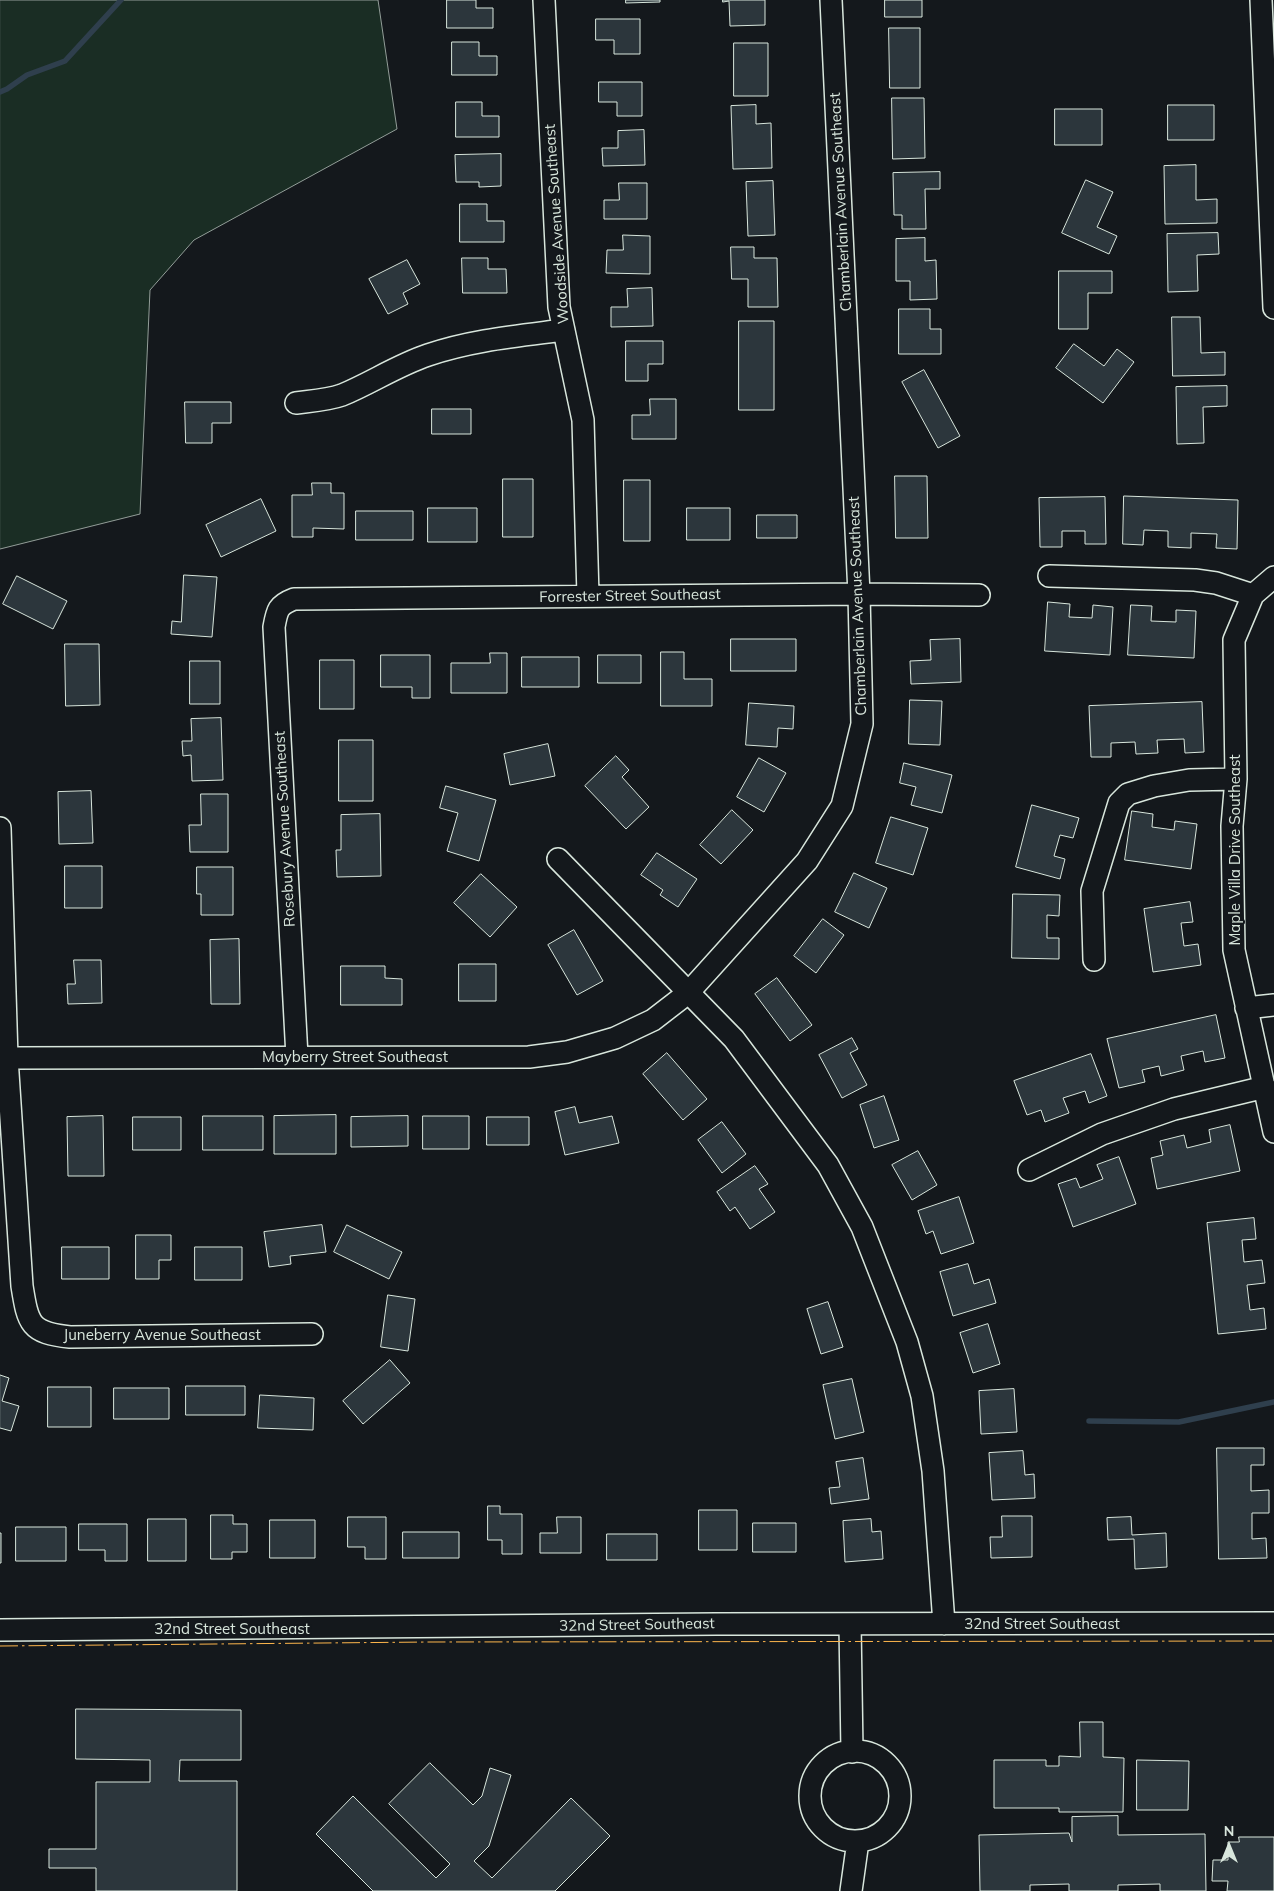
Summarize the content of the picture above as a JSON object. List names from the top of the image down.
{
  "streets": {
    "street": [
      "Chamberlain Avenue Southeast",
      "Woodside Avenue Southeast",
      "Forrester Street Southeast",
      "Rosebury Avenue Southeast",
      "Maple Villa Drive Southeast",
      "Mayberry Street Southeast",
      "Juneberry Avenue Southeast",
      "32nd Street Southeast"
    ]
  },
  "crossings": [
    ["Chamberlain Avenue Southeast", "Forrester Street Southeast"],
    ["Chamberlain Avenue Southeast", "Mayberry Street Southeast"],
    ["Woodside Avenue Southeast", "Forrester Street Southeast"],
    ["Forrester Street Southeast", "Rosebury Avenue Southeast"],
    ["Rosebury Avenue Southeast", "Mayberry Street Southeast"],
    ["Mayberry Street Southeast", "Juneberry Avenue Southeast"]
  ],
  "north": "top"
}
